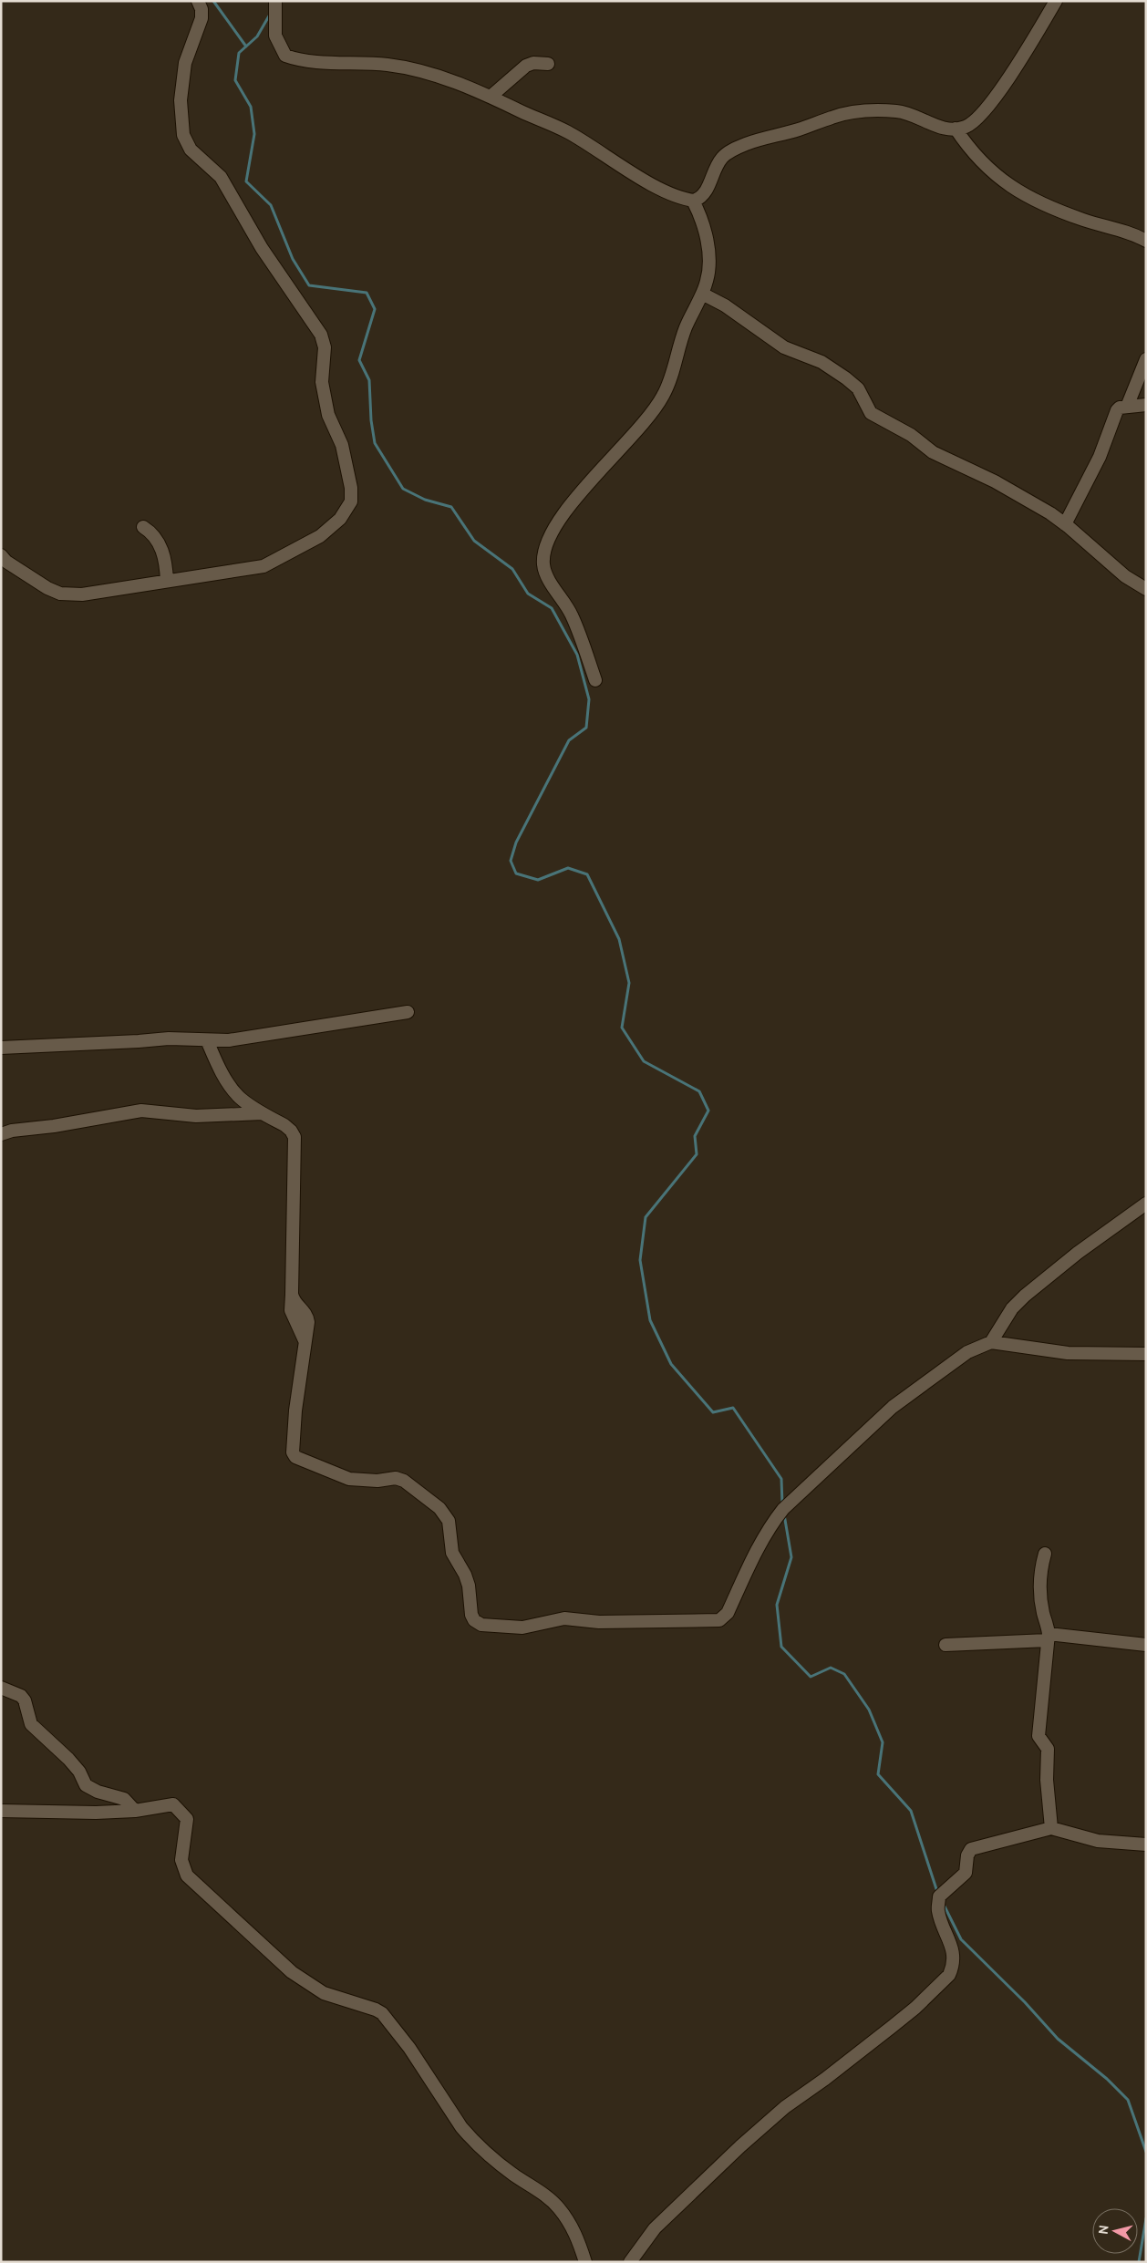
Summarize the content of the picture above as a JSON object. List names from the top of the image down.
{
  "north": "left"
}
